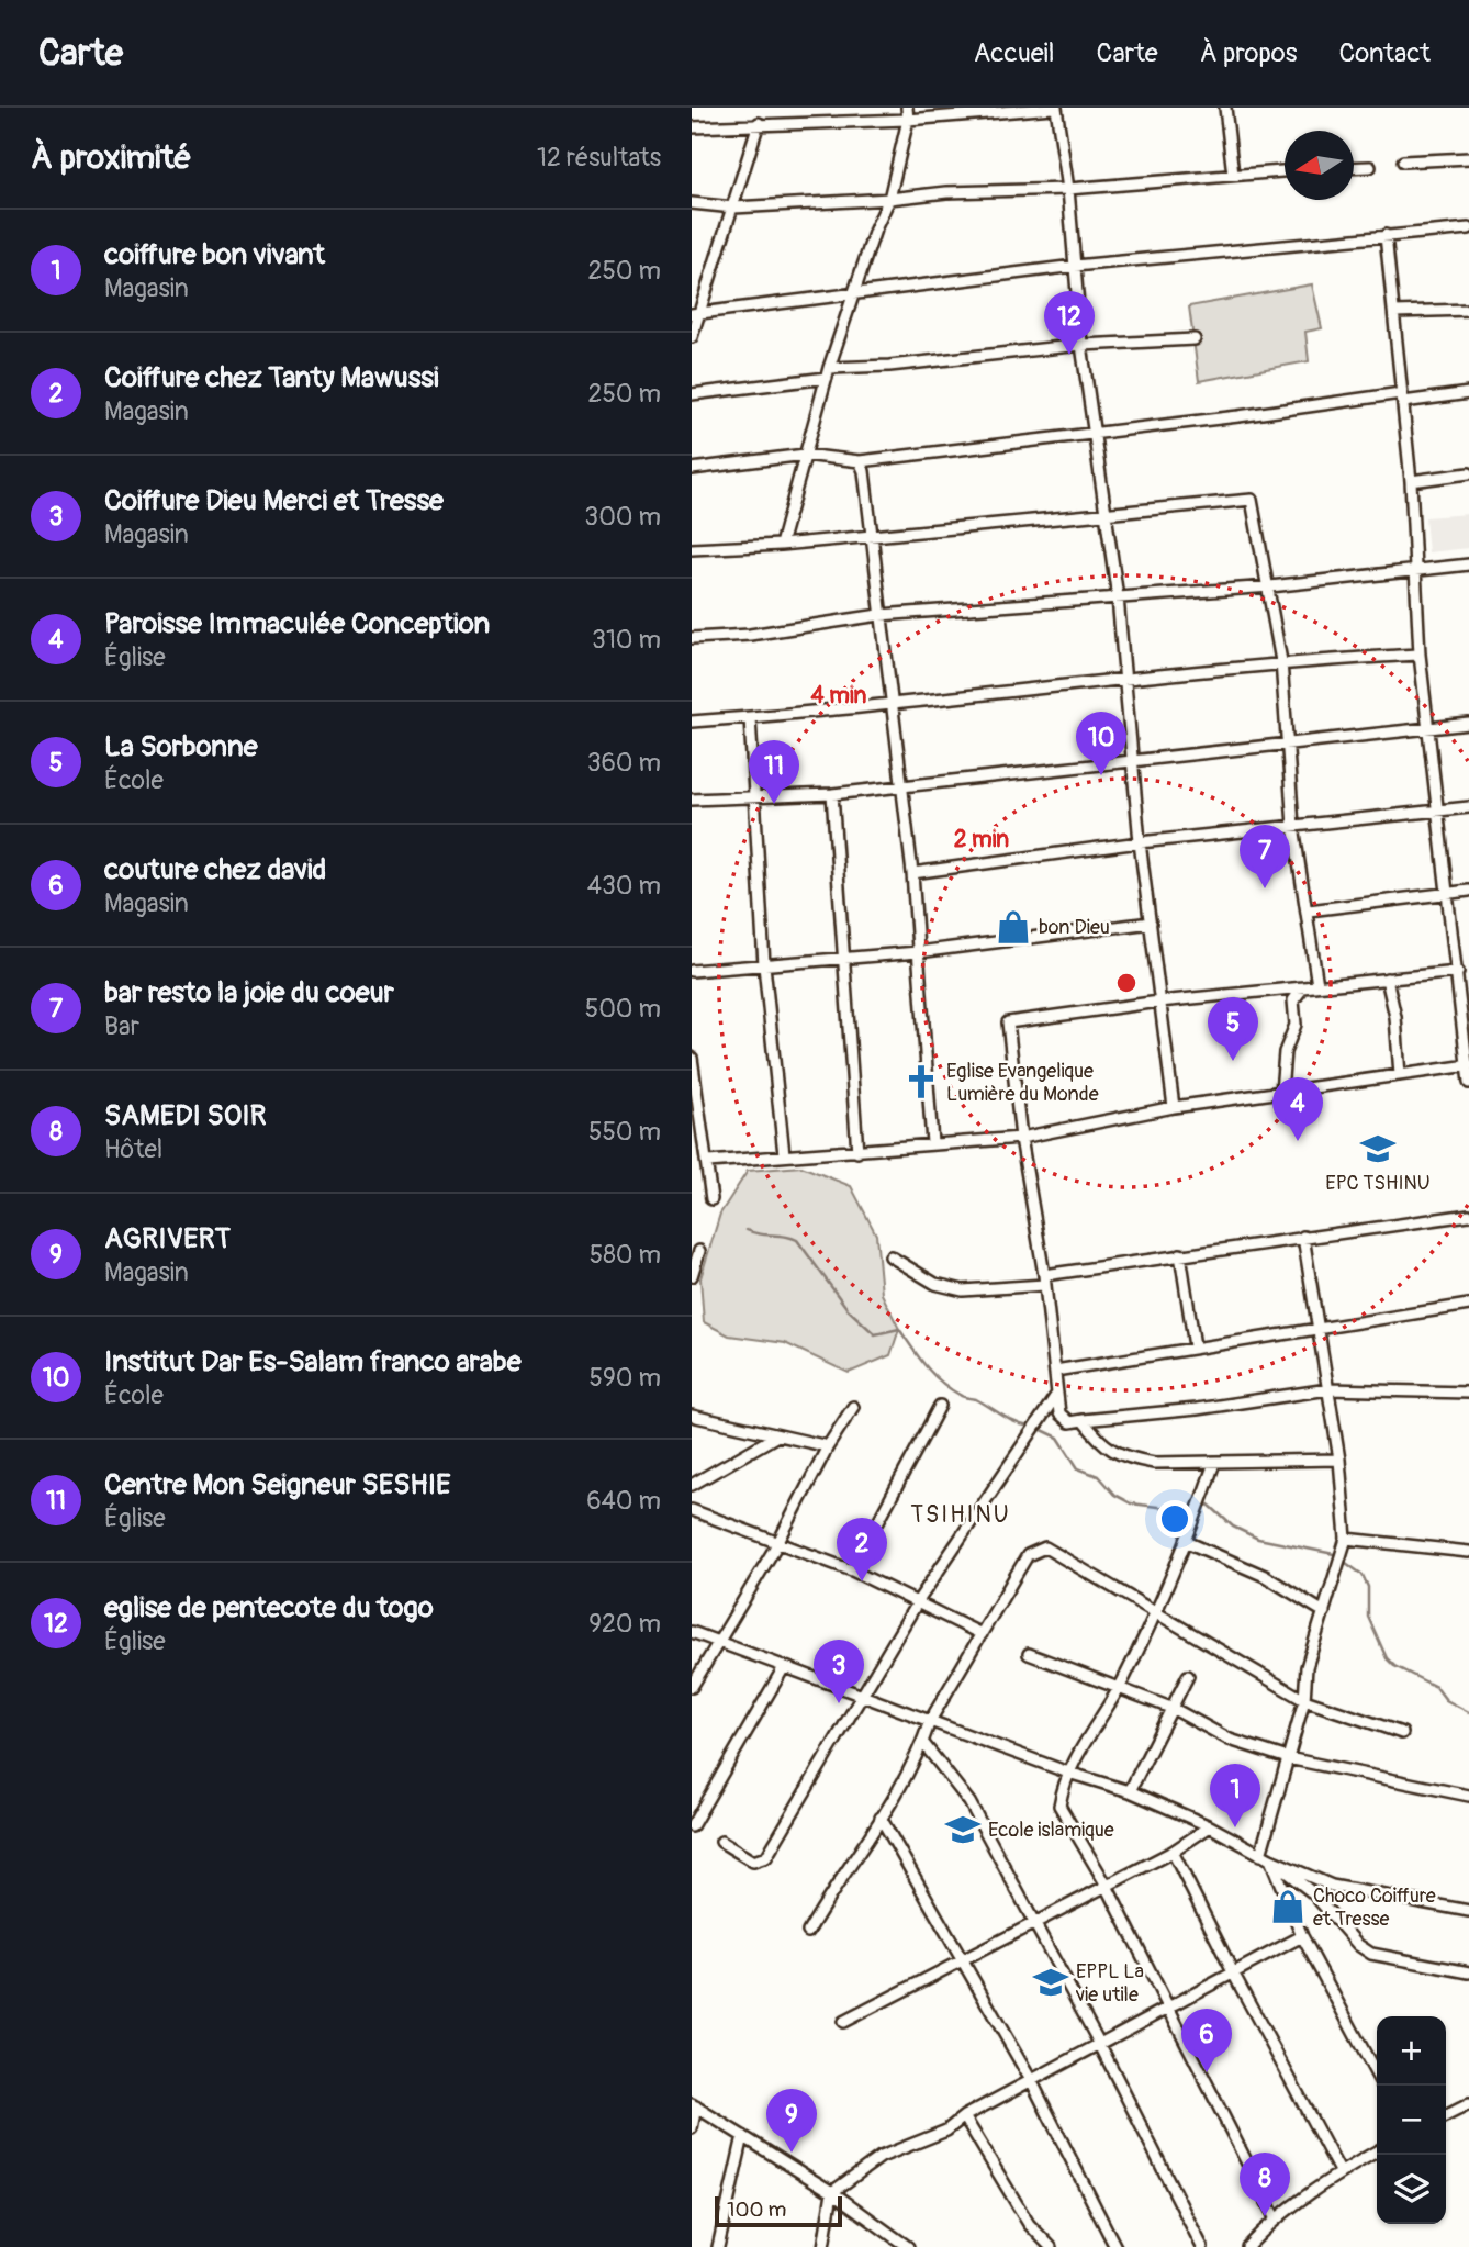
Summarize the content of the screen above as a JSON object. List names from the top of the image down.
{
  "districts": ["TSIHINU"],
  "places": {
    "shop": ["bon Dieu", "Choco Coiffure et Tresse"],
    "church": ["Eglise Evangelique Lumière du Monde"],
    "school or university": ["EPC TSHINU", "Ecole islamique", "EPPL La vie utile"]
  },
  "scale_bar": "100 m",
  "north": "left",
  "page": {
    "header": "Carte",
    "nav": [
      "Accueil",
      "Carte",
      "À propos",
      "Contact"
    ],
    "heading": ["À proximité", "12 résultats"],
    "list": [
      {
        "mark": "1",
        "name": "coiffure bon vivant",
        "note": "Magasin",
        "value": "250 m"
      },
      {
        "mark": "2",
        "name": "Coiffure chez Tanty Mawussi",
        "note": "Magasin",
        "value": "250 m"
      },
      {
        "mark": "3",
        "name": "Coiffure Dieu Merci et Tresse",
        "note": "Magasin",
        "value": "300 m"
      },
      {
        "mark": "4",
        "name": "Paroisse Immaculée Conception",
        "note": "Église",
        "value": "310 m"
      },
      {
        "mark": "5",
        "name": "La Sorbonne",
        "note": "École",
        "value": "360 m"
      },
      {
        "mark": "6",
        "name": "couture chez david",
        "note": "Magasin",
        "value": "430 m"
      },
      {
        "mark": "7",
        "name": "bar resto la joie du coeur",
        "note": "Bar",
        "value": "500 m"
      },
      {
        "mark": "8",
        "name": "SAMEDI SOIR",
        "note": "Hôtel",
        "value": "550 m"
      },
      {
        "mark": "9",
        "name": "AGRIVERT",
        "note": "Magasin",
        "value": "580 m"
      },
      {
        "mark": "10",
        "name": "Institut Dar Es-Salam franco arabe",
        "note": "École",
        "value": "590 m"
      },
      {
        "mark": "11",
        "name": "Centre Mon Seigneur SESHIE",
        "note": "Église",
        "value": "640 m"
      },
      {
        "mark": "12",
        "name": "eglise de pentecote du togo",
        "note": "Église",
        "value": "920 m"
      }
    ],
    "pins": [
      "12",
      "10",
      "11",
      "7",
      "5",
      "4",
      "2",
      "3",
      "1",
      "6",
      "9",
      "8"
    ],
    "map_buttons": ["+", "−"],
    "scale": "100 m"
  },
  "rings": ["4 min", "2 min"]
}
